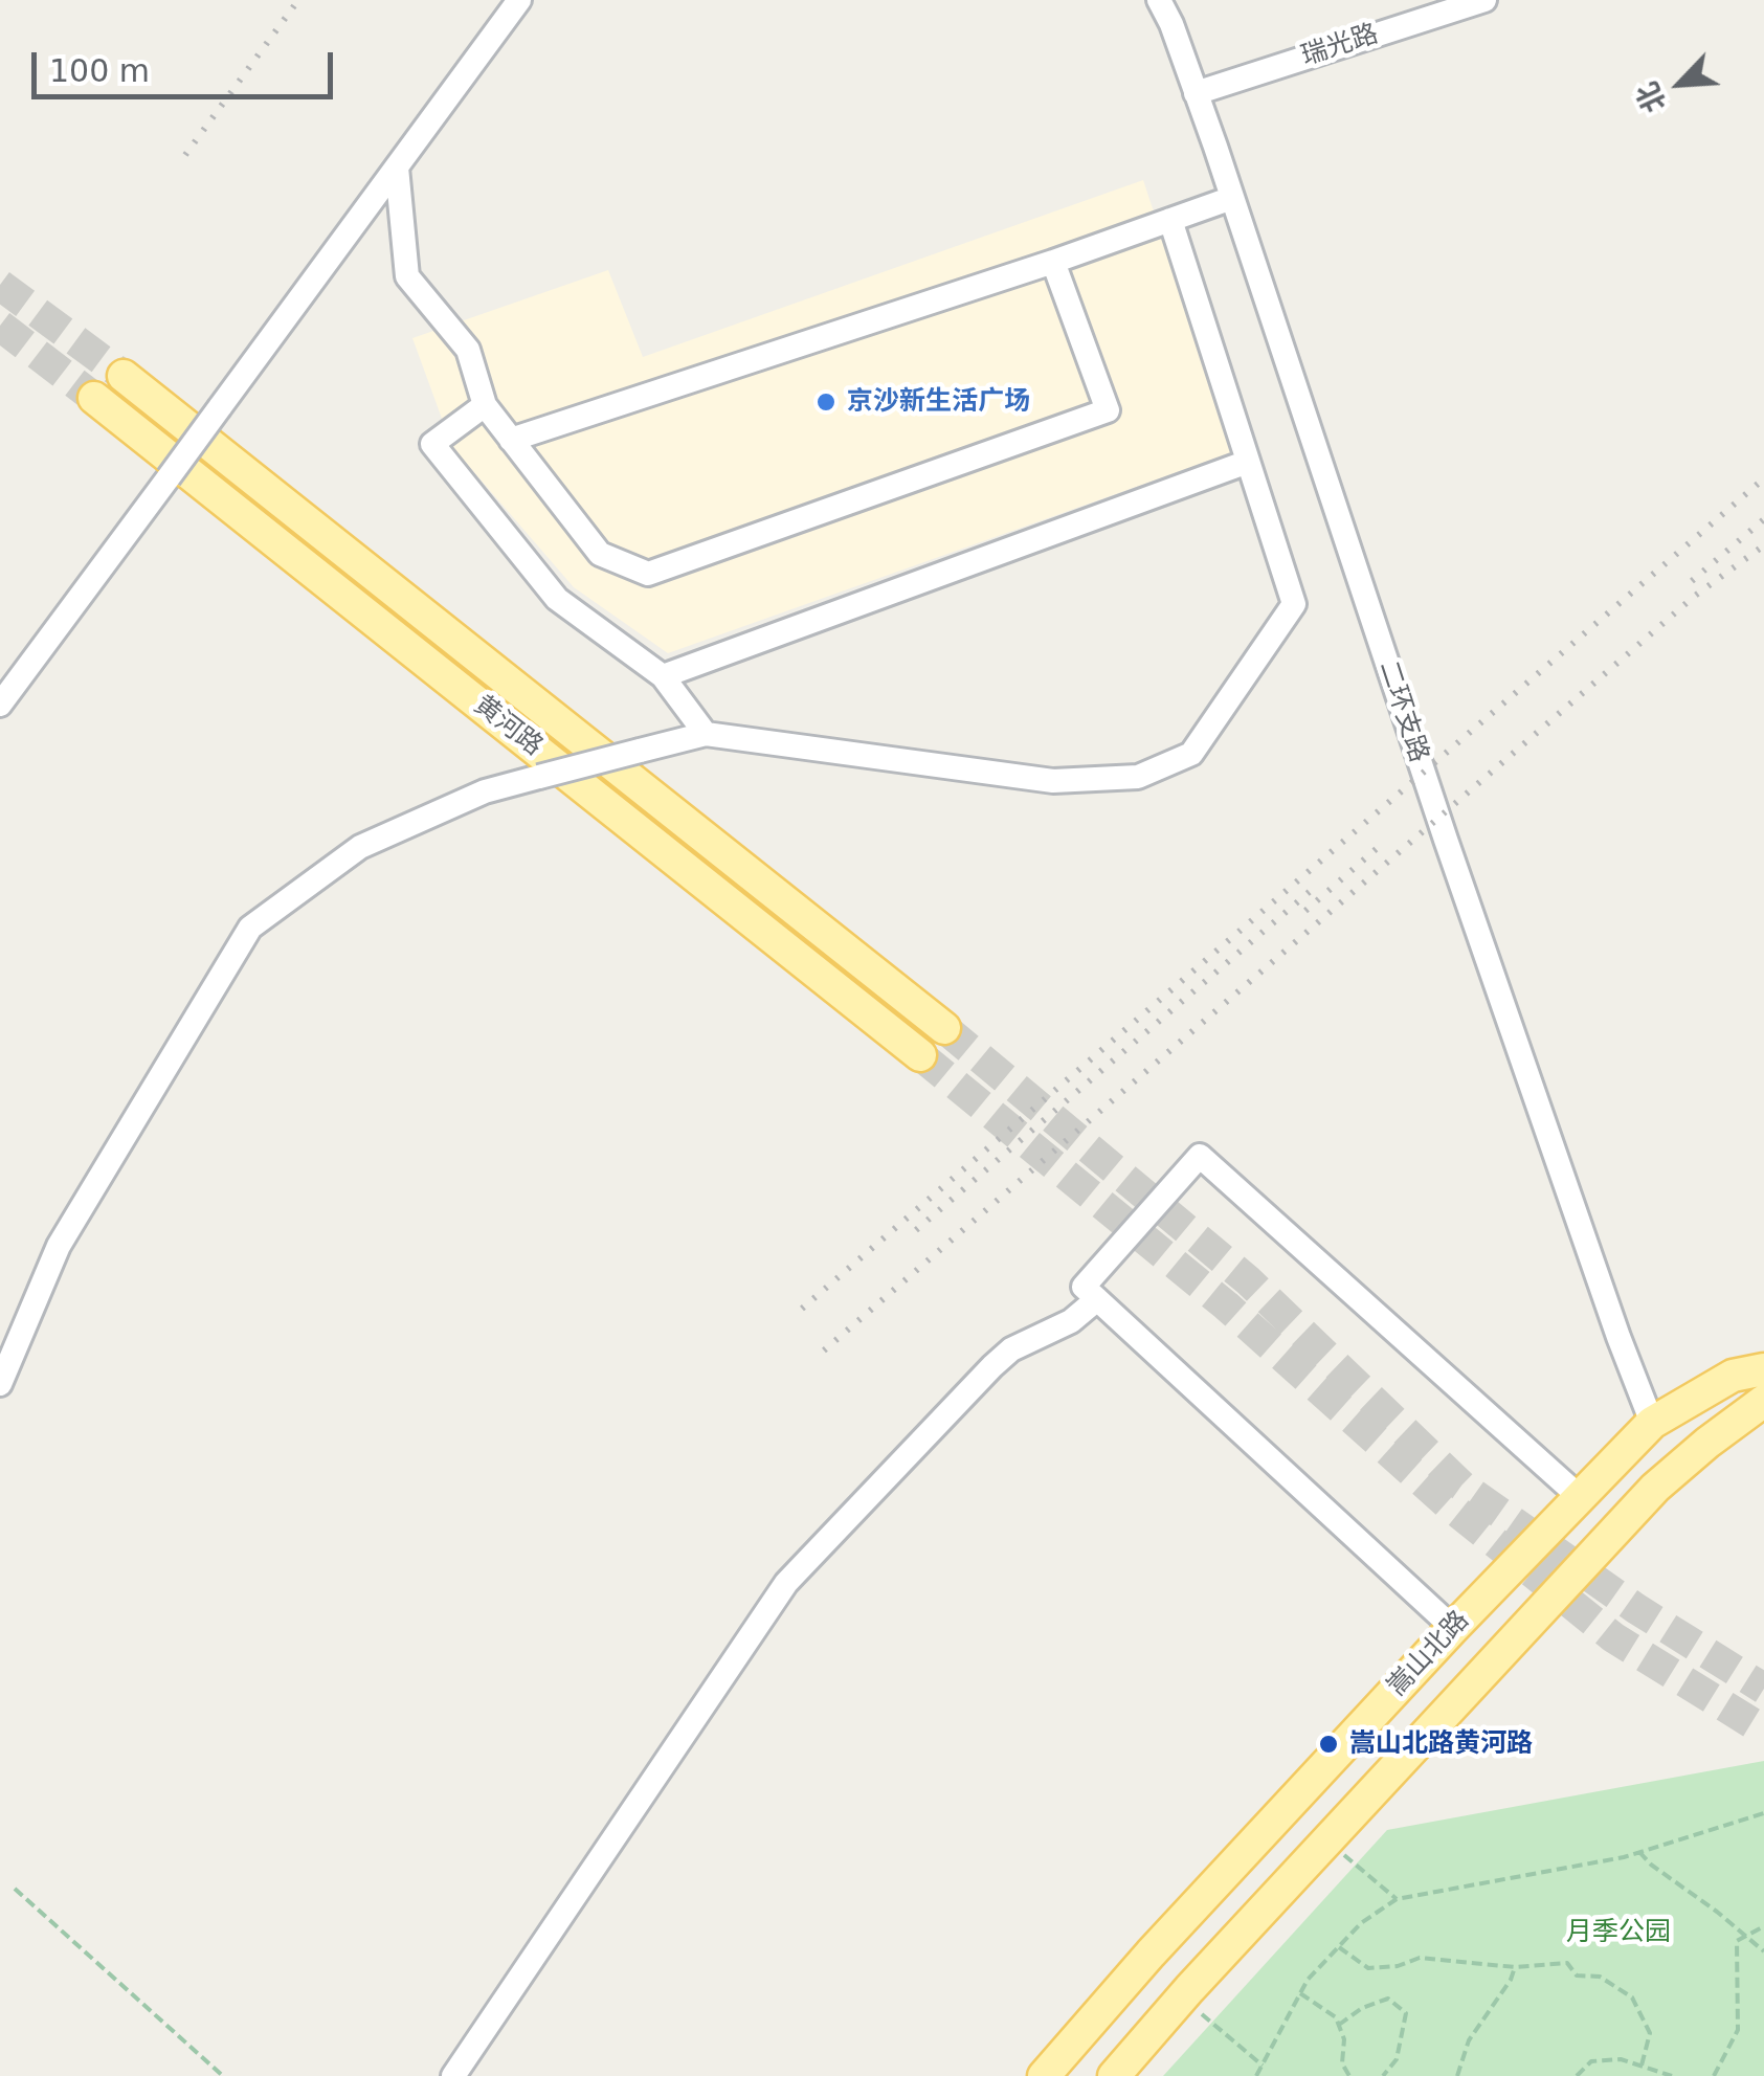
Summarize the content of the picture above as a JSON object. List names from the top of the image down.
{
  "streets": {
    "main road": ["黄河路", "嵩山北路"],
    "street": ["瑞光路", "二环支路"]
  },
  "crossings": [
    ["瑞光路", "二环支路"],
    ["二环支路", "嵩山北路"]
  ],
  "parks": ["月季公园"],
  "places": ["京沙新生活广场", "嵩山北路黄河路"],
  "scale_bar": "100 m",
  "north": "bottom left"
}
